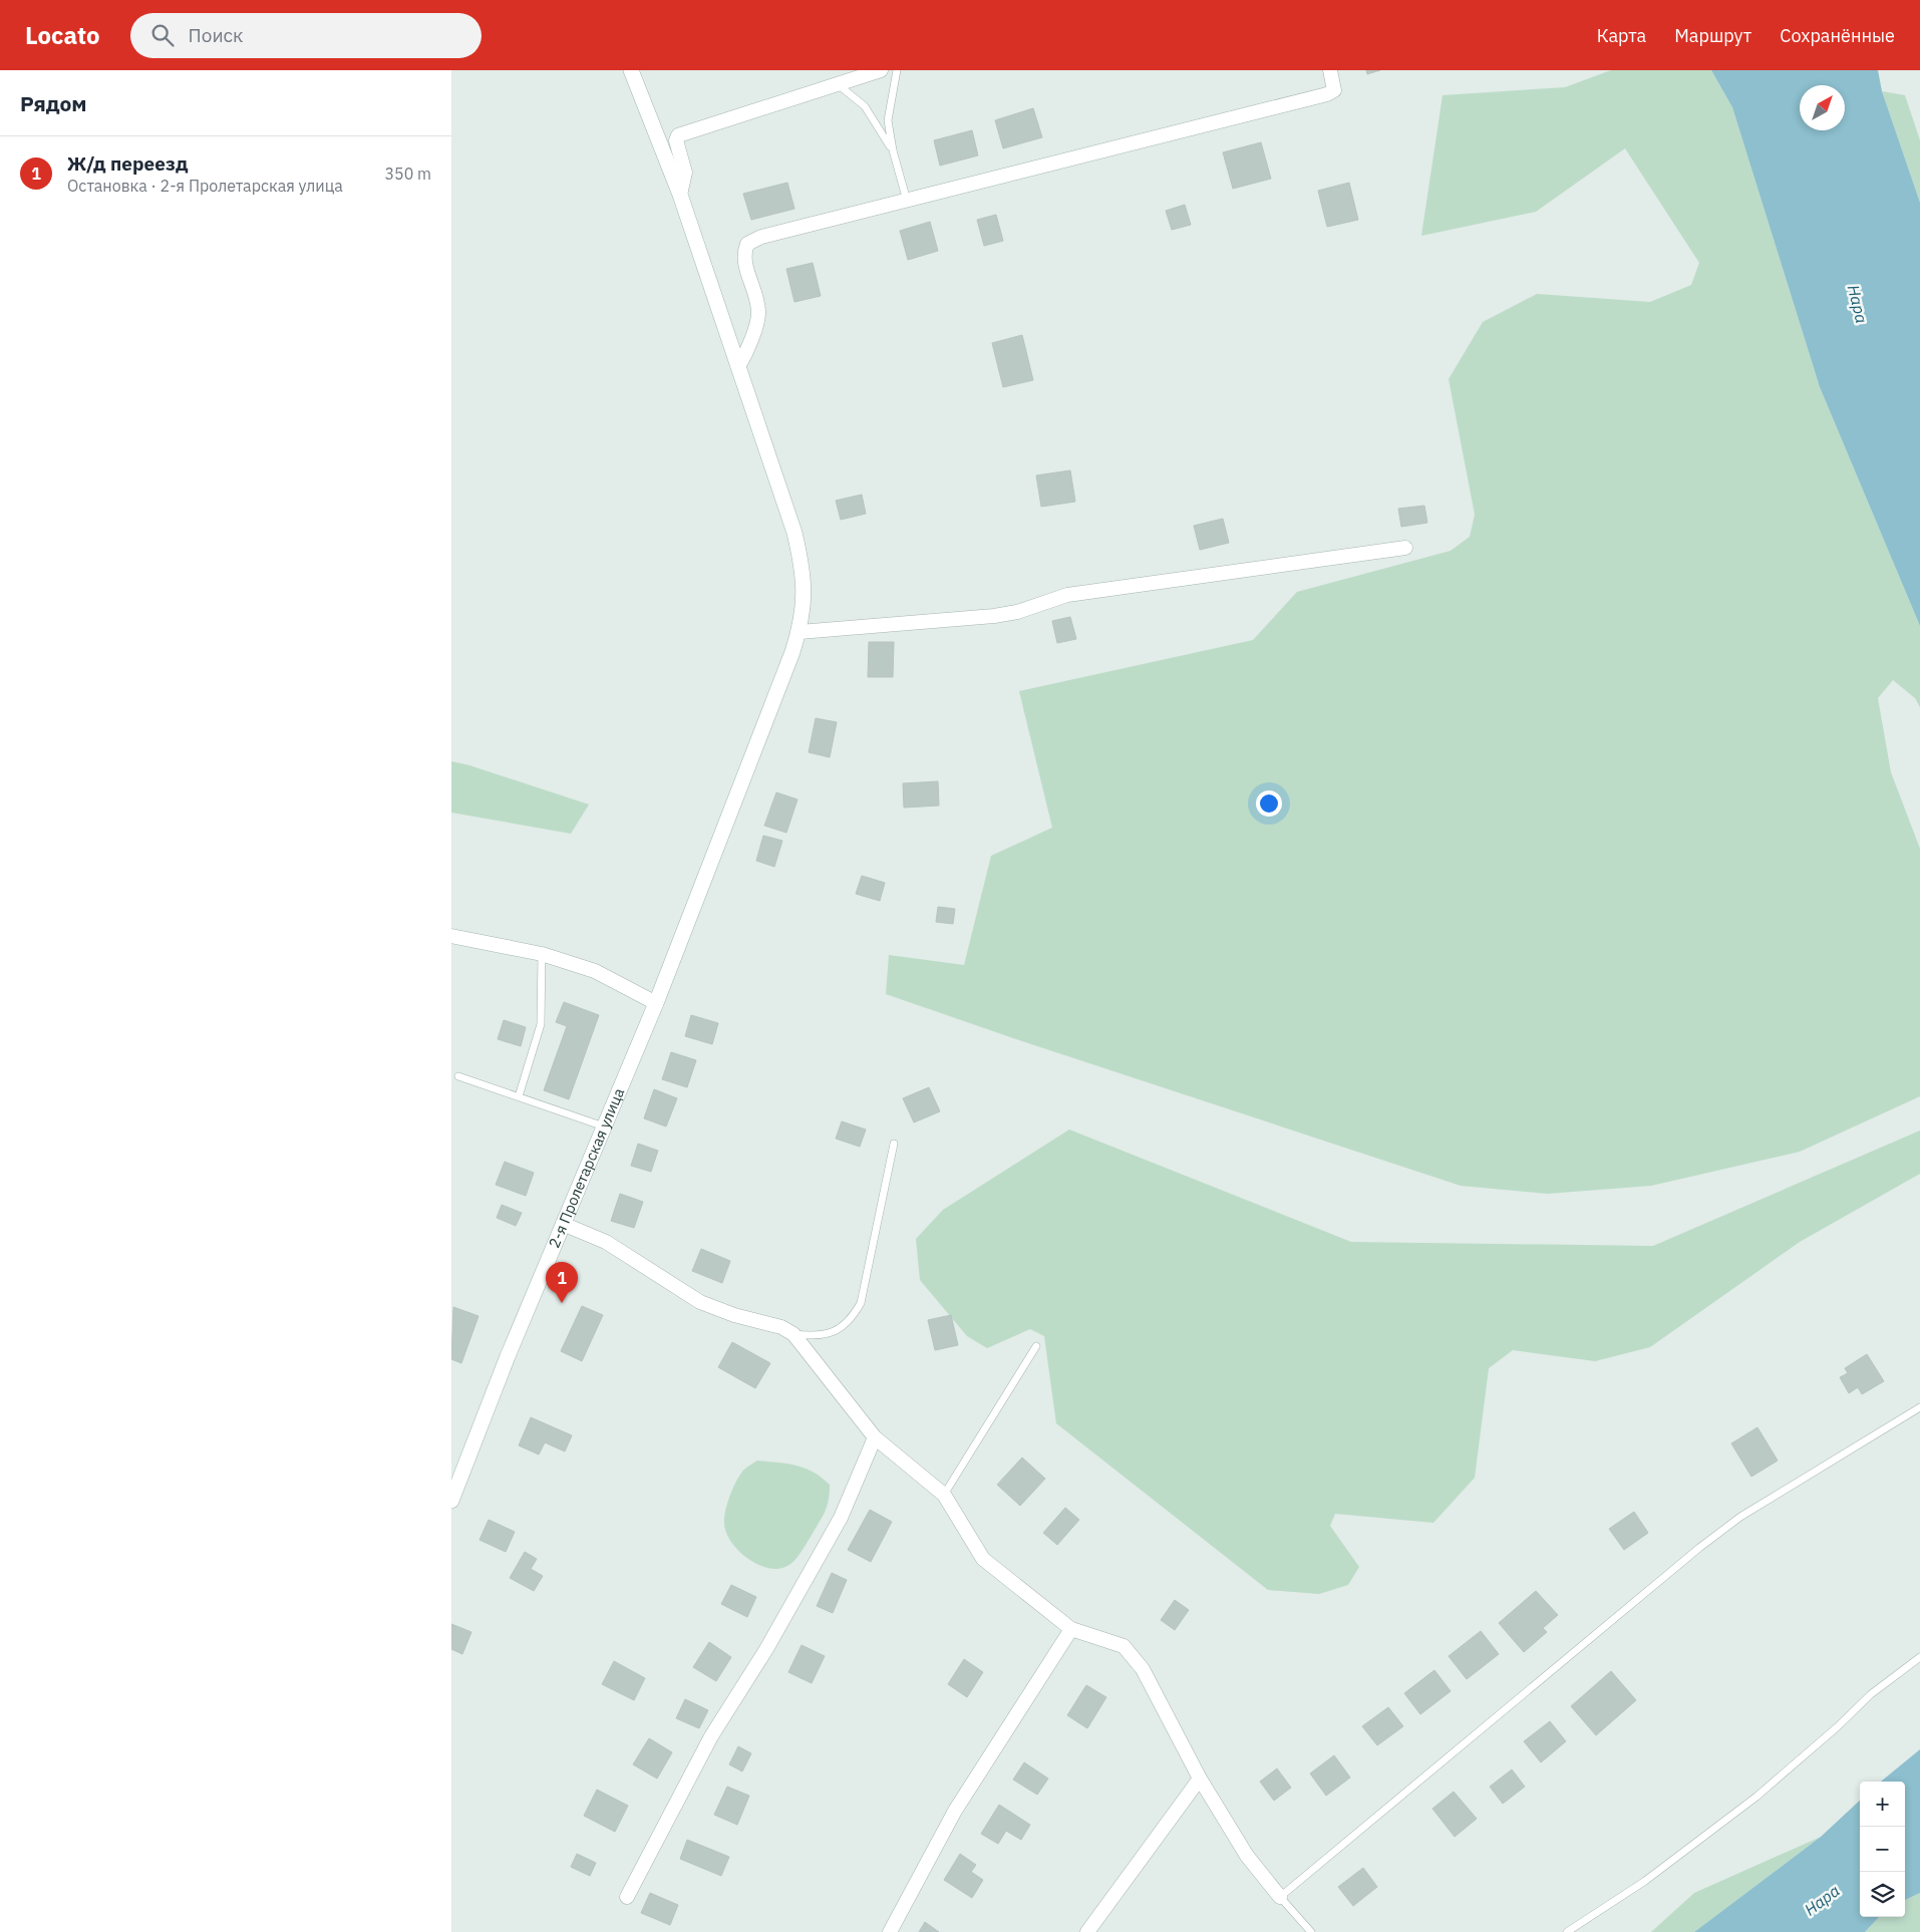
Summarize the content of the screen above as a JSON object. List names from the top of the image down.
{
  "streets": {
    "main road": ["2-я Пролетарская улица"]
  },
  "water": ["Нара"],
  "north": "top right",
  "page": {
    "header": "Locato",
    "search": "Поиск",
    "nav": ["Карта", "Маршрут", "Сохранённые"],
    "heading": "Рядом",
    "list": [
      {
        "mark": "1",
        "name": "Ж/д переезд",
        "note": "Остановка · 2-я Пролетарская улица",
        "value": "350 m"
      }
    ],
    "pins": "1",
    "map_buttons": ["+", "−"]
  }
}
